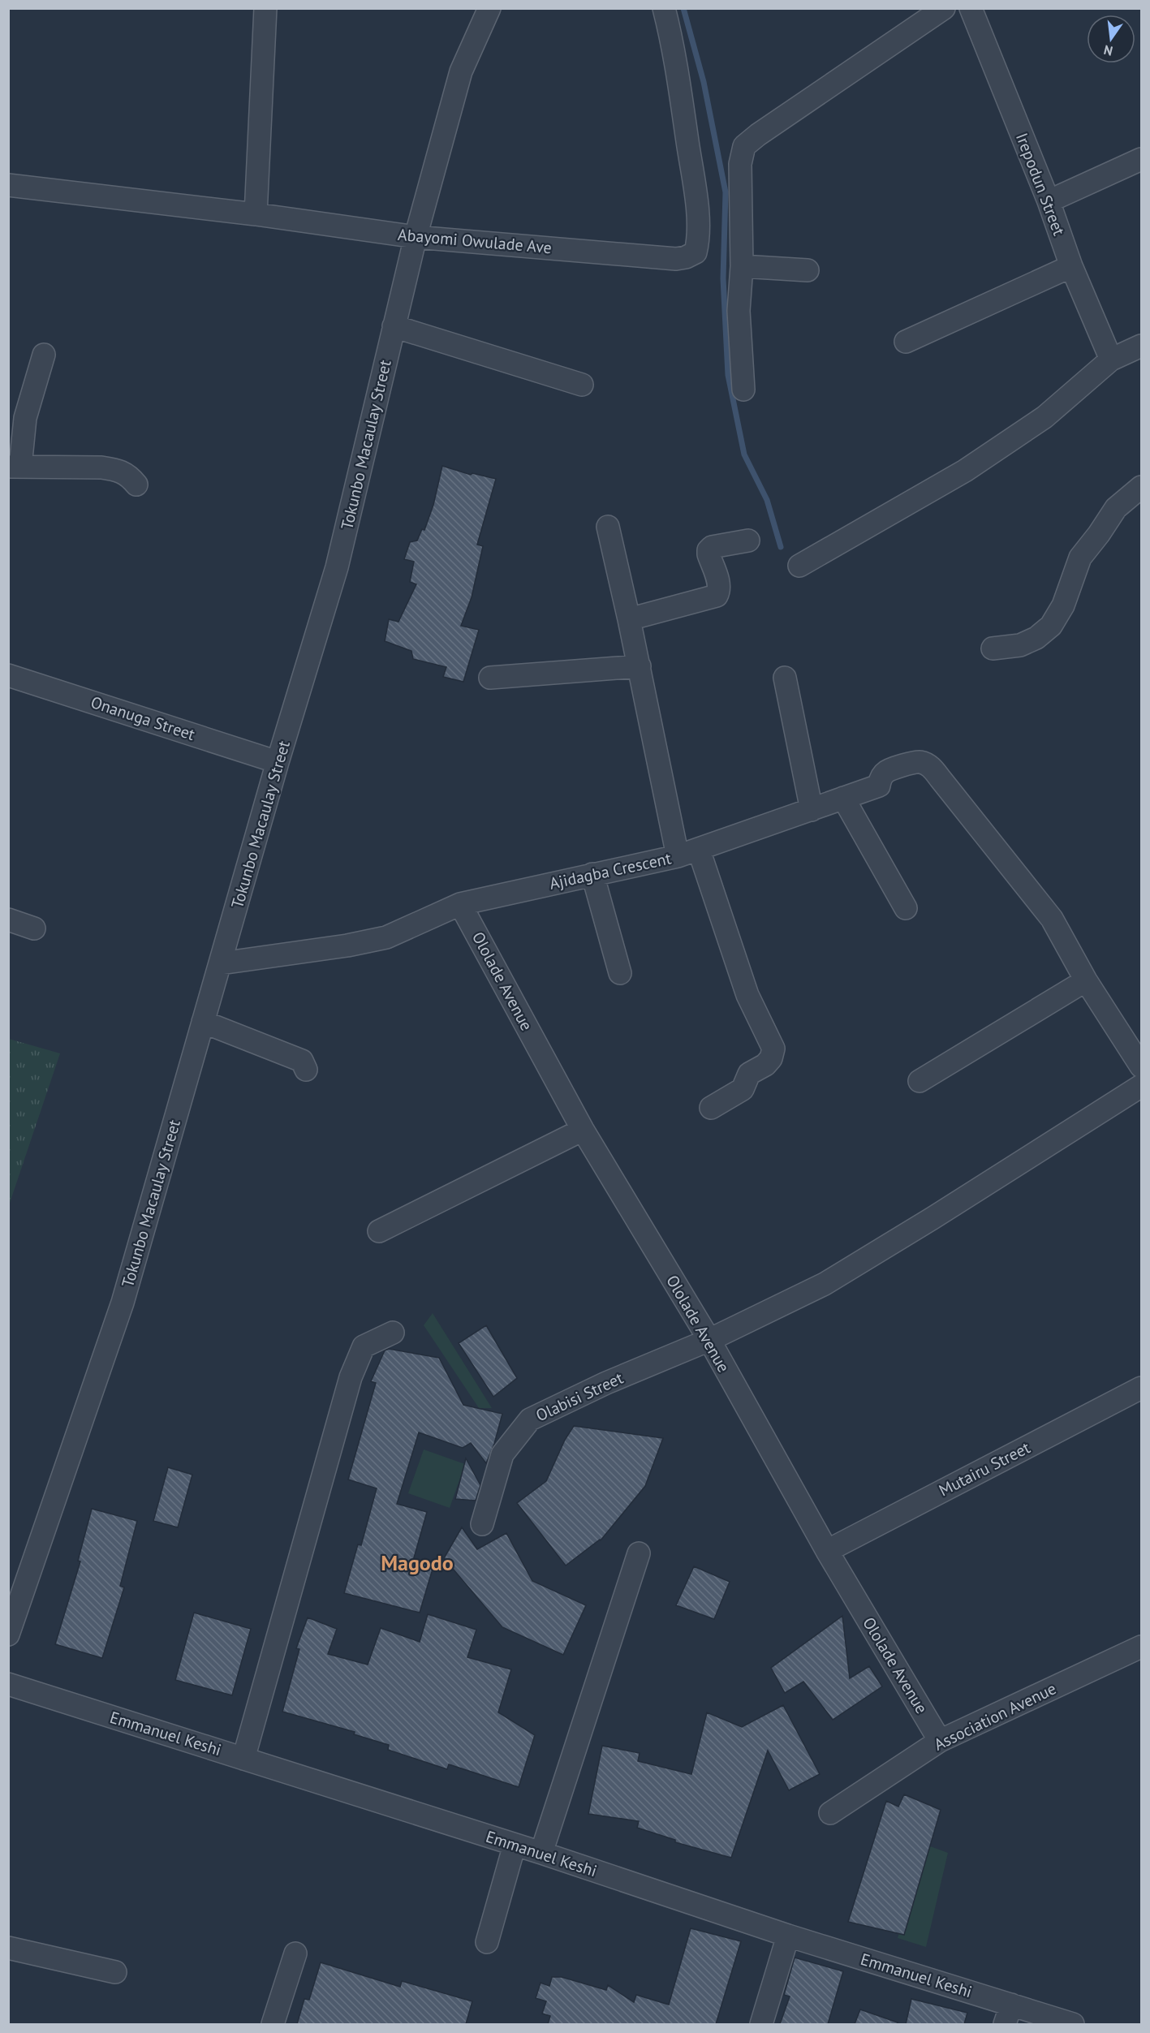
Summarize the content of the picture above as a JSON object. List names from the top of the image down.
{
  "streets": {
    "street": [
      "Irepodun Street",
      "Abayomi Owulade Ave",
      "Tokunbo Macaulay Street",
      "Onanuga Street",
      "Ajidagba Crescent",
      "Ololade Avenue",
      "Olabisi Street",
      "Mutairu Street",
      "Association Avenue",
      "Emmanuel Keshi"
    ]
  },
  "crossings": [
    ["Abayomi Owulade Ave", "Tokunbo Macaulay Street"],
    ["Tokunbo Macaulay Street", "Onanuga Street"],
    ["Tokunbo Macaulay Street", "Ajidagba Crescent"],
    ["Ajidagba Crescent", "Ololade Avenue"],
    ["Ololade Avenue", "Olabisi Street"],
    ["Ololade Avenue", "Mutairu Street"],
    ["Ololade Avenue", "Association Avenue"]
  ],
  "districts": ["Magodo"],
  "north": "bottom"
}
